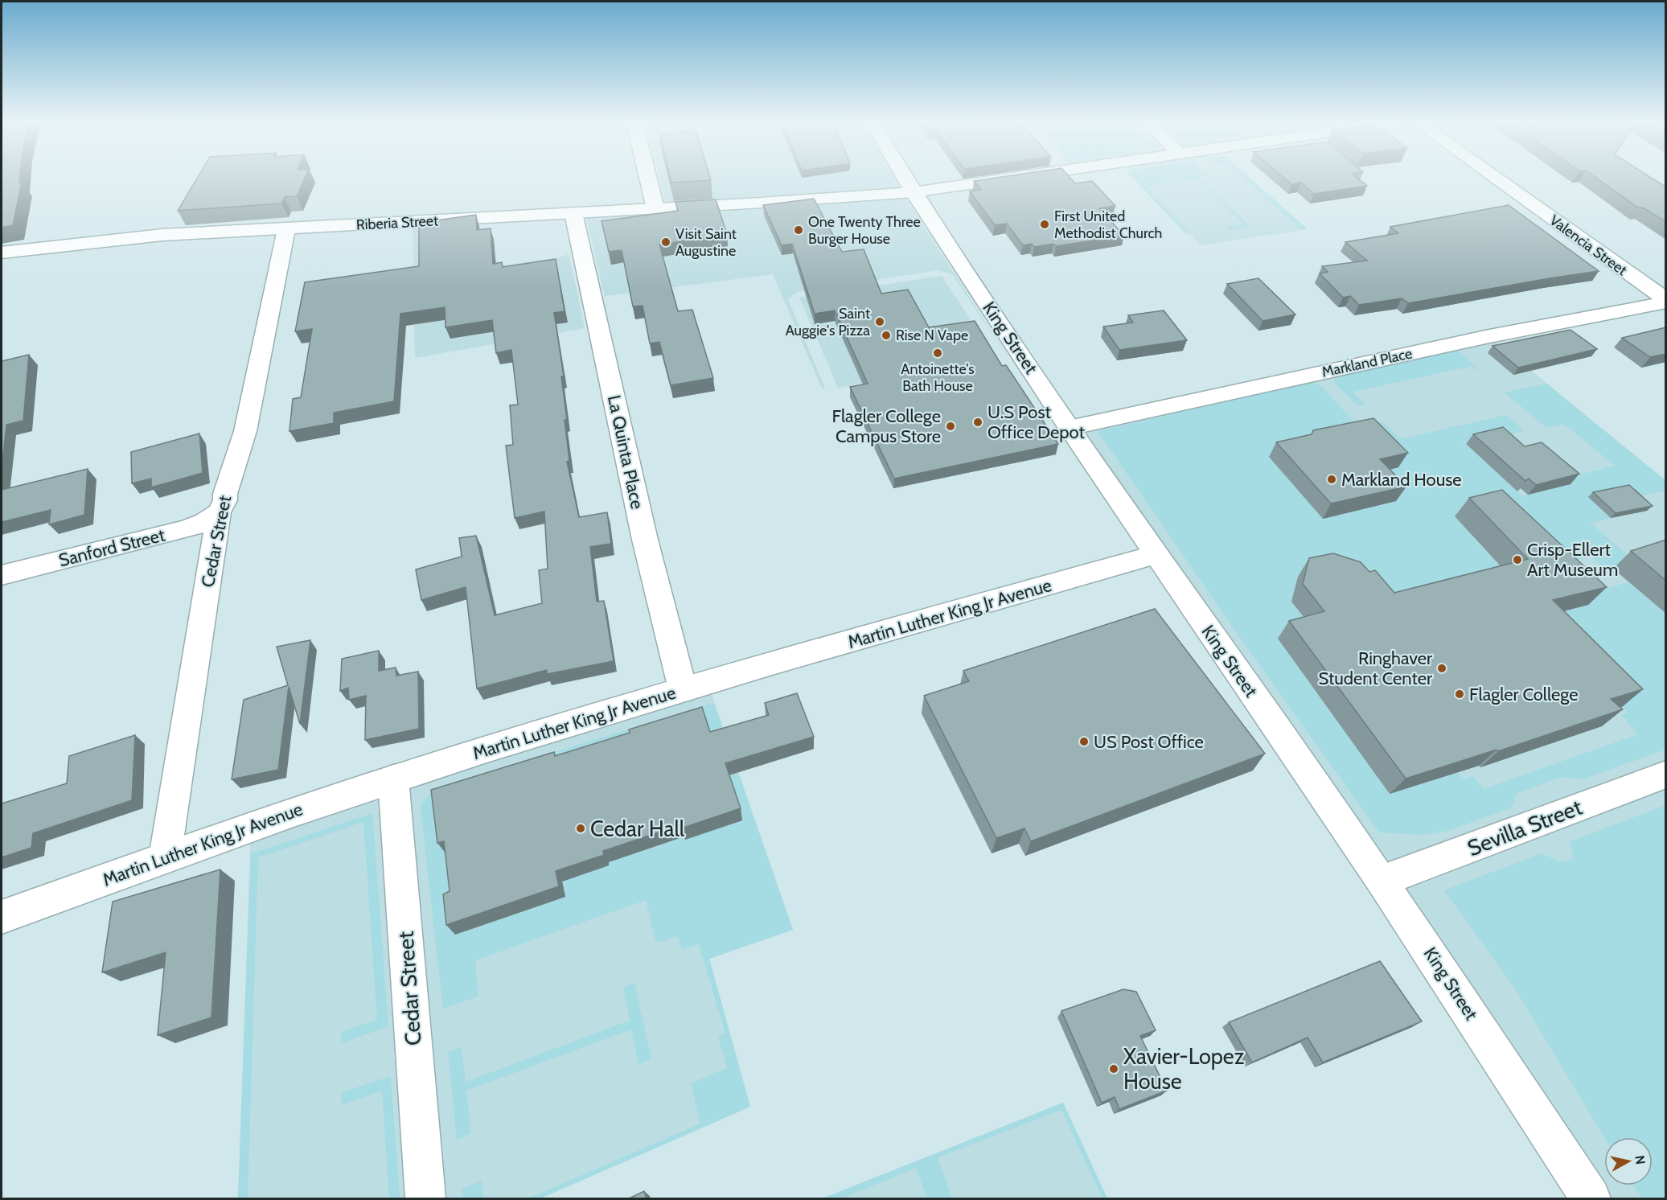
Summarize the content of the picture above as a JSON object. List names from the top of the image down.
{
  "streets": {
    "street": [
      "Riberia Street",
      "Valencia Street",
      "King Street",
      "Markland Place",
      "La Quinta Place",
      "Cedar Street",
      "Sanford Street",
      "Martin Luther King Jr Avenue",
      "Sevilla Street"
    ]
  },
  "crossings": [
    ["Riberia Street", "King Street"],
    ["Riberia Street", "La Quinta Place"],
    ["Riberia Street", "Cedar Street"],
    ["Valencia Street", "Markland Place"],
    ["King Street", "Markland Place"],
    ["King Street", "Martin Luther King Jr Avenue"],
    ["King Street", "Sevilla Street"],
    ["La Quinta Place", "Martin Luther King Jr Avenue"],
    ["Cedar Street", "Sanford Street"],
    ["Cedar Street", "Martin Luther King Jr Avenue"]
  ],
  "places": [
    "First United Methodist Church",
    "One Twenty Three Burger House",
    "Visit Saint Augustine",
    "Saint Auggie's Pizza",
    "Rise N Vape",
    "Antoinette's Bath House",
    "U.S Post Office Depot",
    "Flagler College Campus Store",
    "Markland House",
    "Crisp-Ellert Art Museum",
    "Ringhaver Student Center",
    "Flagler College",
    "US Post Office",
    "Cedar Hall",
    "Xavier-Lopez House"
  ],
  "north": "right"
}
